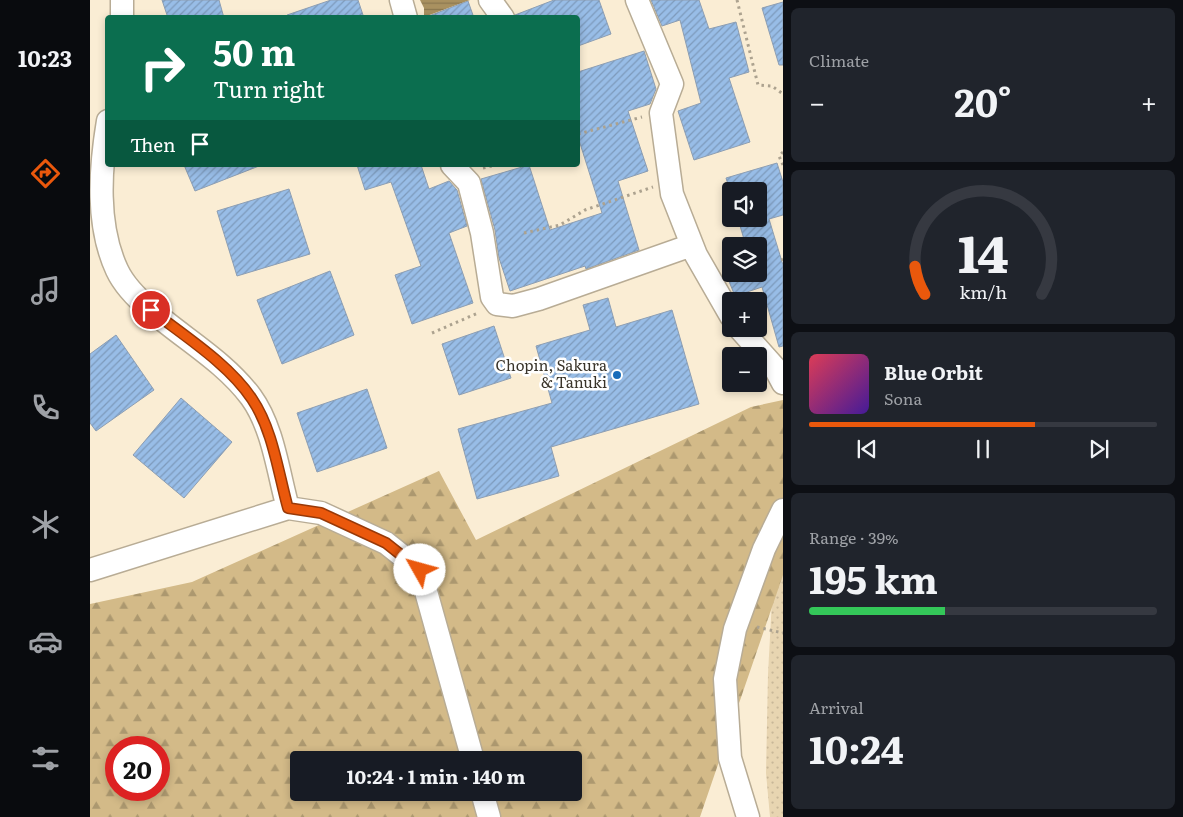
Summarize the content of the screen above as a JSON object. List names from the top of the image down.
{
  "places": ["Chopin, Sakura & Tanuki"],
  "page": {
    "tabs": "10:23",
    "tile": [
      "Climate",
      ["Range · 39%", "195 km"],
      ["Arrival", "10:24"]
    ],
    "turn": ["50 m", "Turn right"],
    "heat": ["−", "20°", "+"],
    "then": "Then",
    "map_buttons": ["+", "−"],
    "song": ["Blue Orbit", "Sona"],
    "limit": "20",
    "trip": "10:24 · 1 min · 140 m",
    "gauge": ["14", "km/h"]
  }
}
